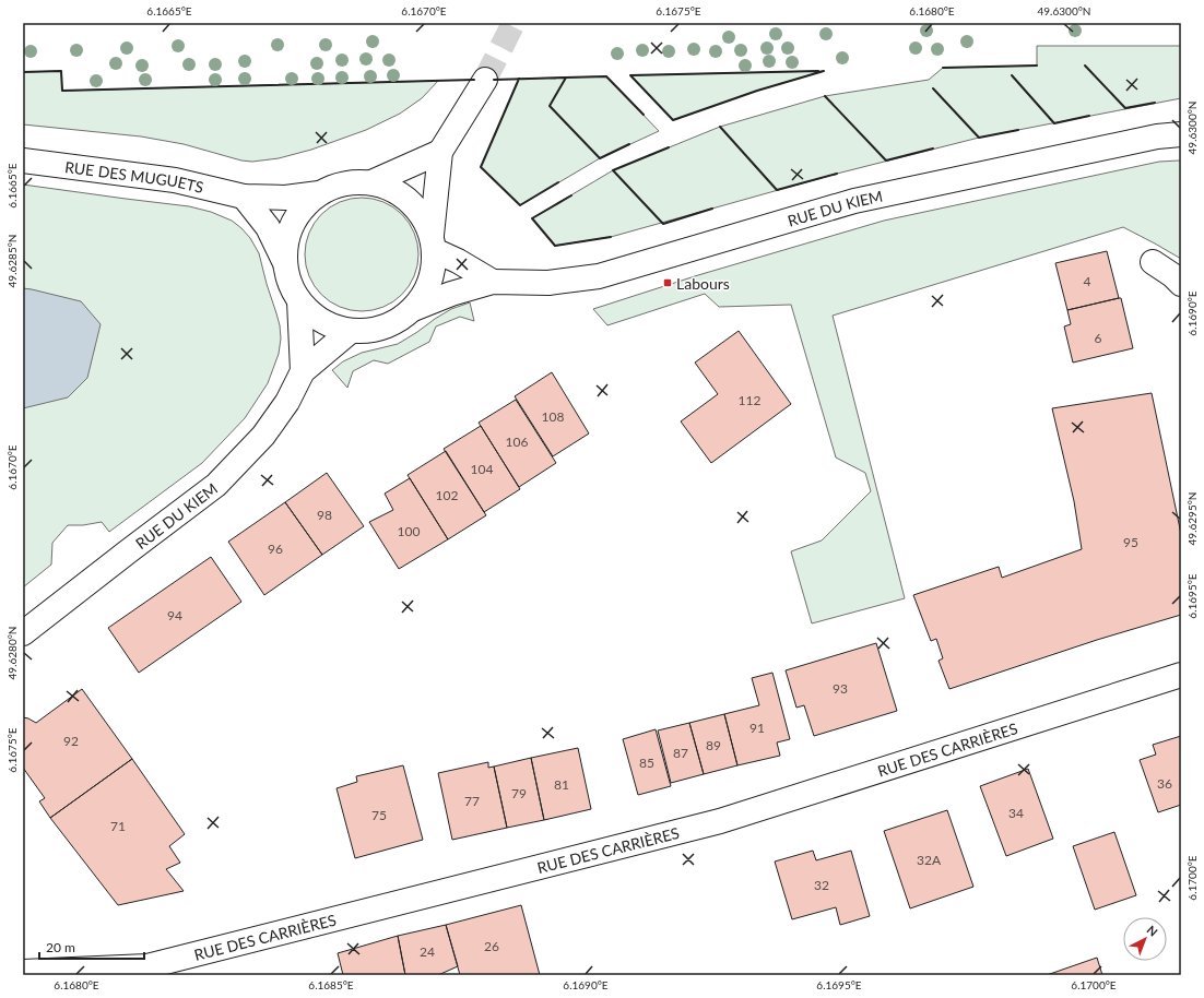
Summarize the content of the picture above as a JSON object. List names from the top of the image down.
{
  "streets": {
    "main road": ["RUE DES MUGUETS", "RUE DU KIEM", "RUE DES CARRIÈRES"]
  },
  "crossings": [
    ["RUE DES MUGUETS", "RUE DU KIEM"]
  ],
  "places": {
    "transit": ["Labours"]
  },
  "house_numbers": [
    "4",
    "6",
    "112",
    "108",
    "106",
    "104",
    "102",
    "98",
    "100",
    "95",
    "96",
    "94",
    "93",
    "91",
    "92",
    "89",
    "87",
    "85",
    "36",
    "81",
    "79",
    "77",
    "34",
    "75",
    "71",
    "32A",
    "32",
    "26",
    "24"
  ],
  "scale_bar": "20 m",
  "north": "top right",
  "coordinates": [
    "6.1665°E",
    "6.1670°E",
    "6.1675°E",
    "6.1680°E",
    "49.6300°N",
    "49.6285°N",
    "6.1690°E",
    "49.6295°N",
    "6.1695°E",
    "49.6280°N",
    "6.1700°E",
    "6.1685°E"
  ]
}
